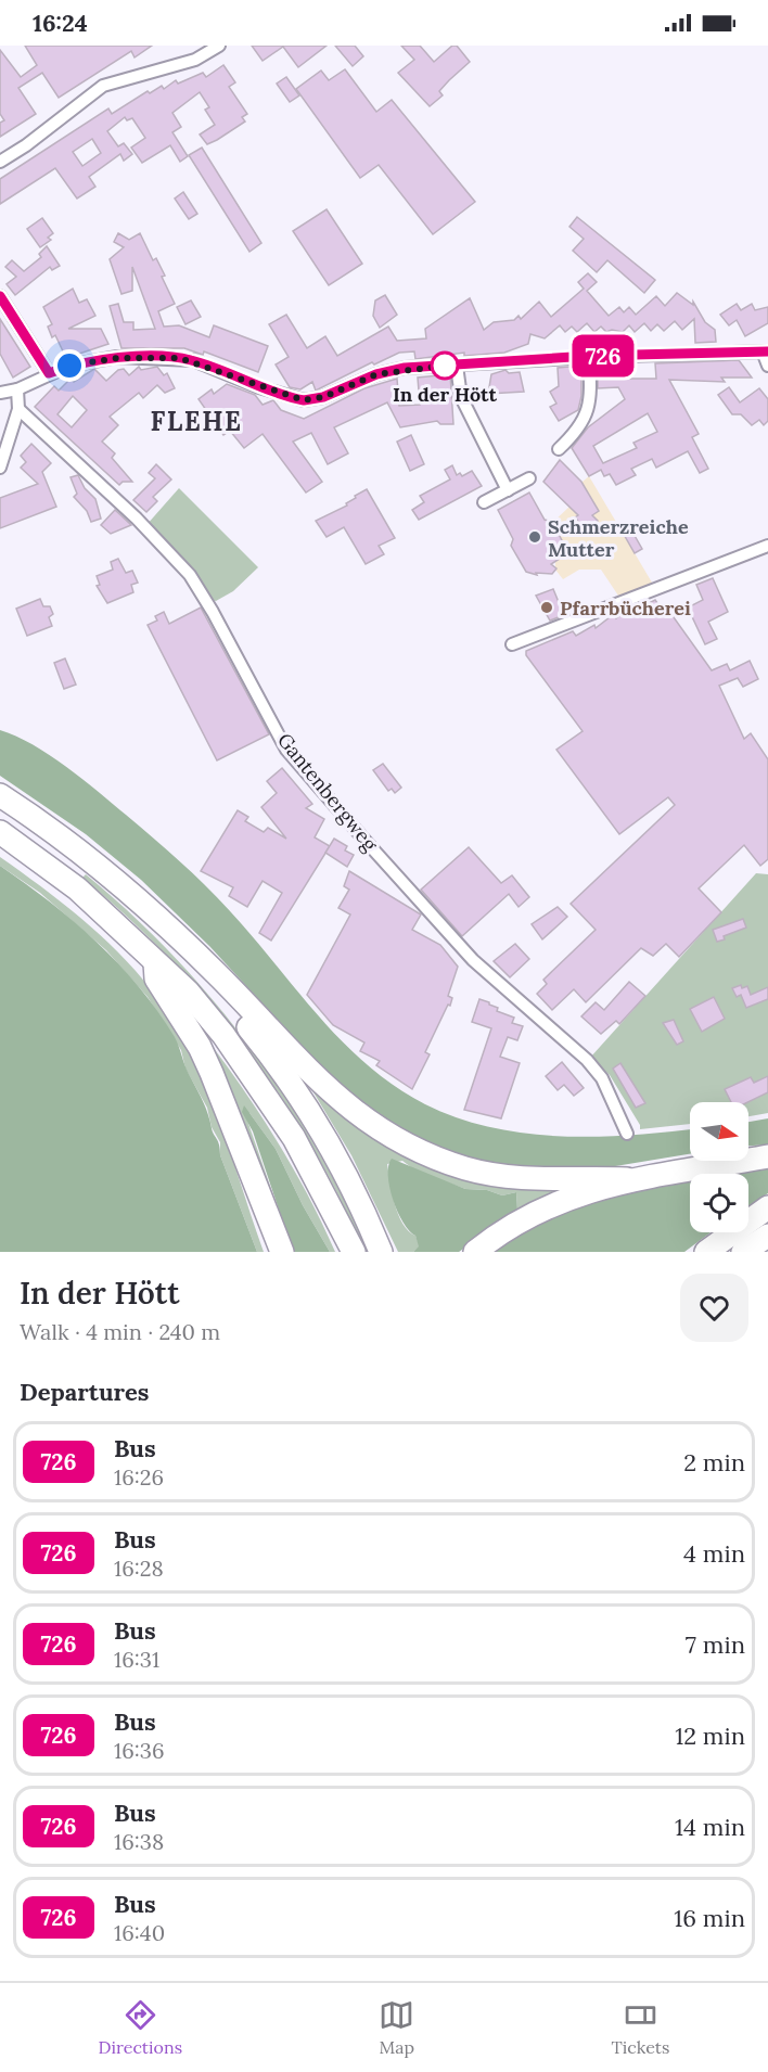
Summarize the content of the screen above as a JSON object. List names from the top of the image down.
{
  "streets": {
    "street": ["Gantenbergweg"]
  },
  "districts": ["FLEHE"],
  "places": ["In der Hött", "Schmerzreiche Mutter", "Pfarrbücherei"],
  "lines": ["bus line 726"],
  "north": "right",
  "page": {
    "status": "16:24",
    "on_map": "726",
    "heading": [
      ["In der Hött", "Walk · 4 min · 240 m"],
      "Departures"
    ],
    "list": [
      {
        "mark": "726",
        "name": "Bus",
        "note": "16:26",
        "value": "2 min"
      },
      {
        "mark": "726",
        "name": "Bus",
        "note": "16:28",
        "value": "4 min"
      },
      {
        "mark": "726",
        "name": "Bus",
        "note": "16:31",
        "value": "7 min"
      },
      {
        "mark": "726",
        "name": "Bus",
        "note": "16:36",
        "value": "12 min"
      },
      {
        "mark": "726",
        "name": "Bus",
        "note": "16:38",
        "value": "14 min"
      },
      {
        "mark": "726",
        "name": "Bus",
        "note": "16:40",
        "value": "16 min"
      }
    ],
    "tabs": ["Directions", "Map", "Tickets"]
  }
}
